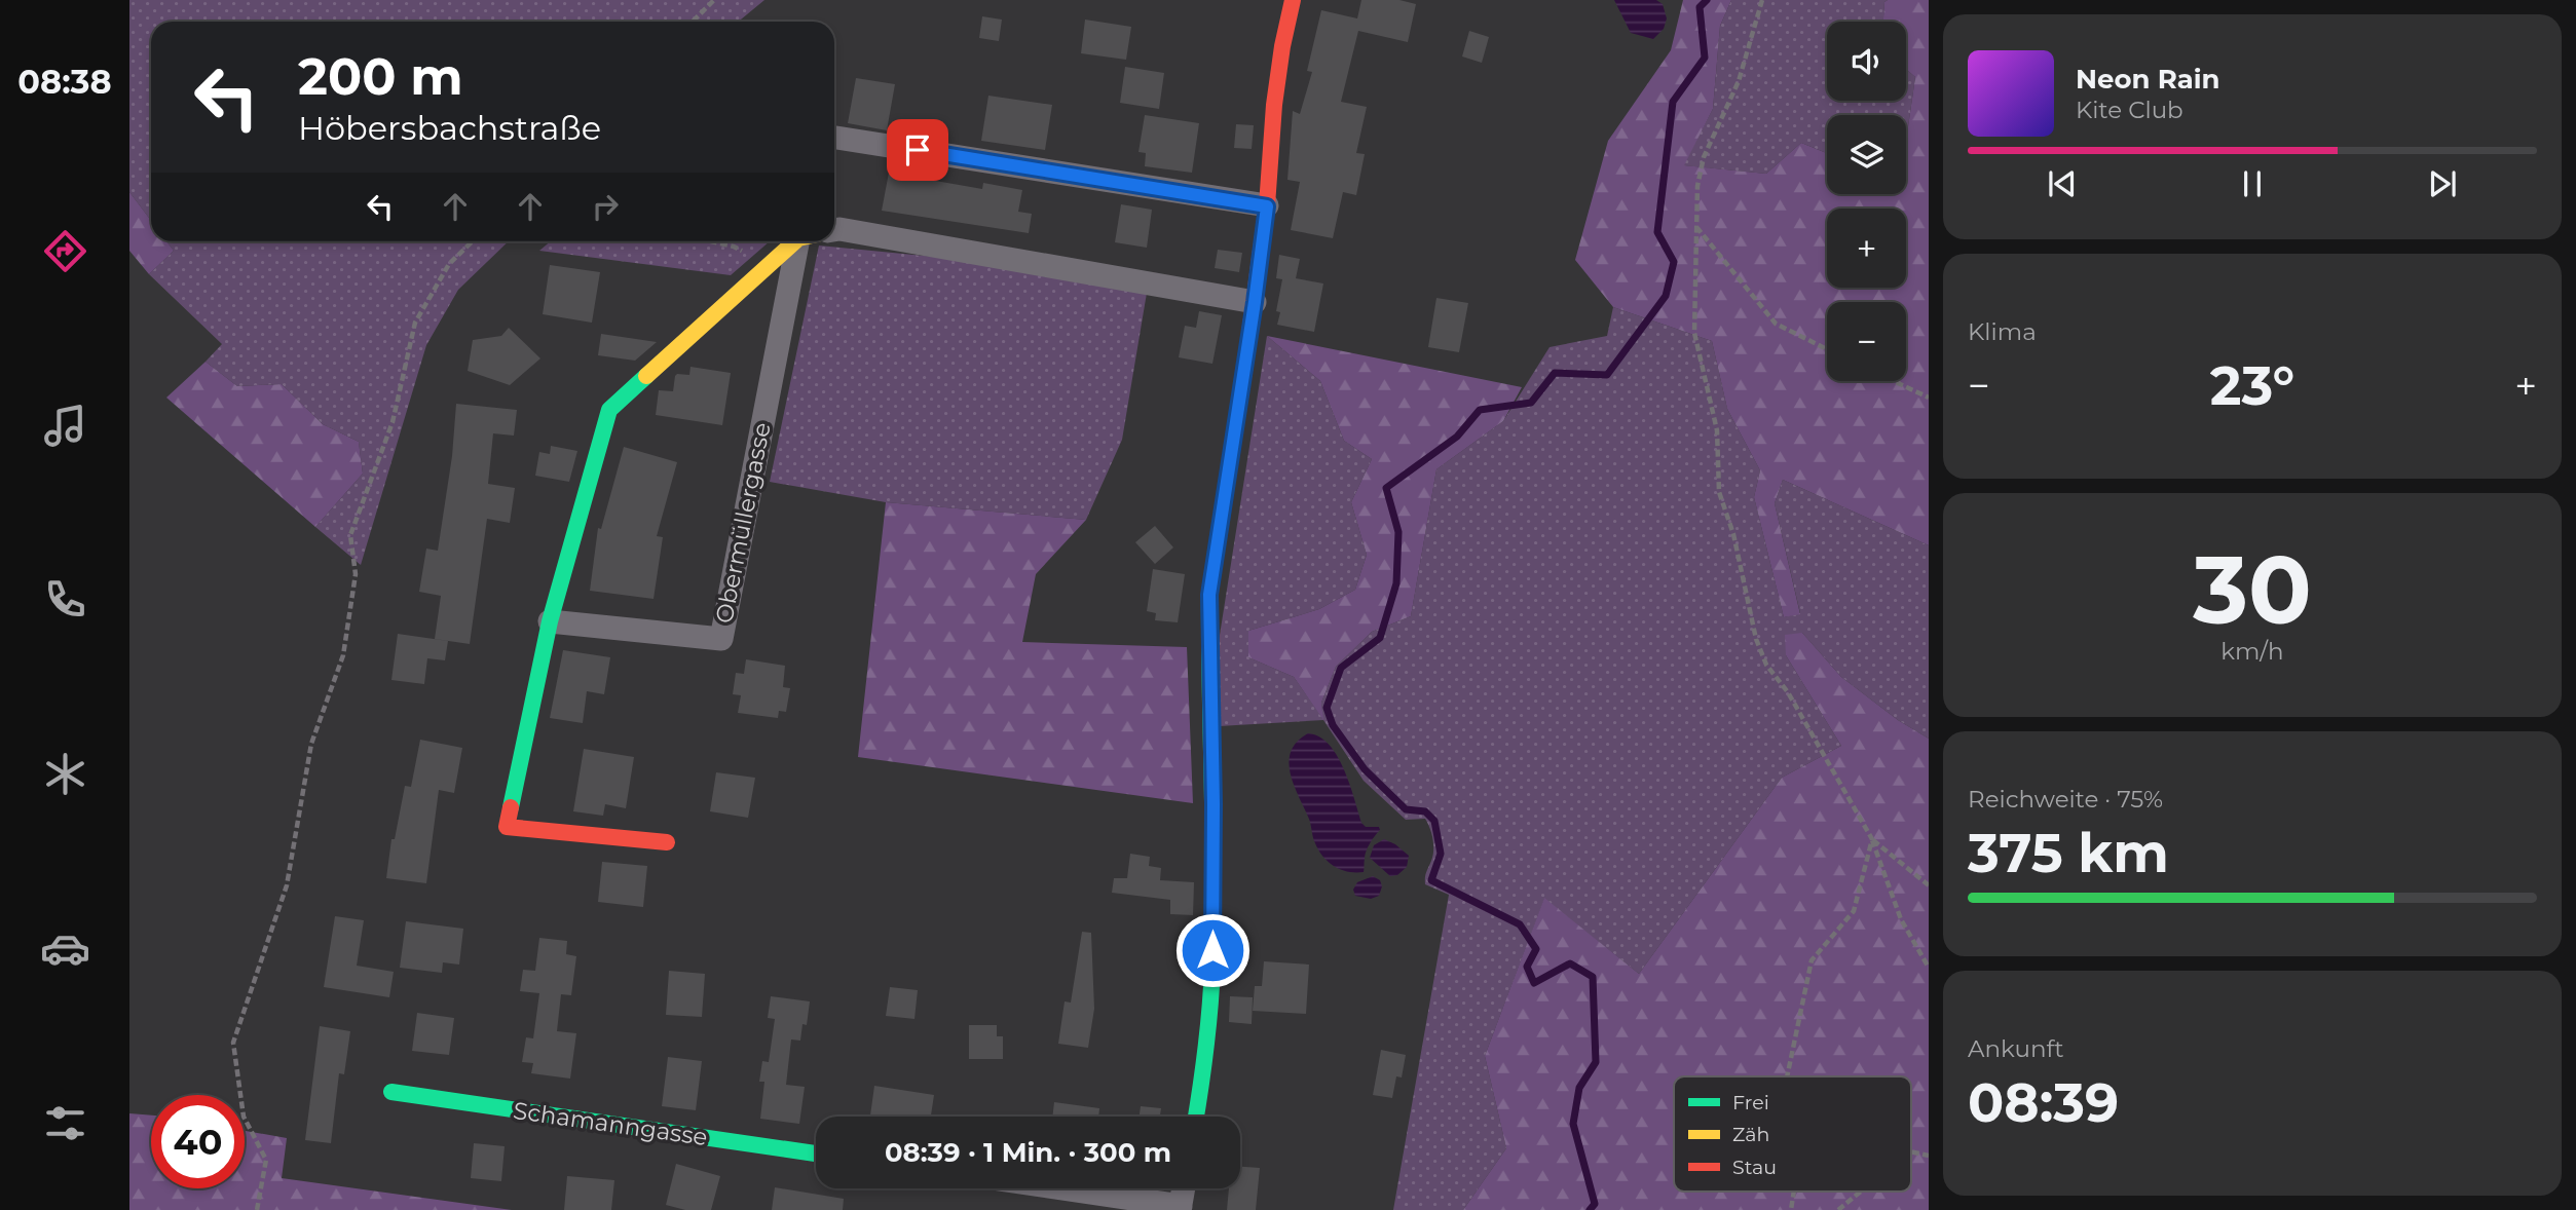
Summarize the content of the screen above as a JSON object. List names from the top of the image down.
{
  "streets": {
    "street": ["Obermüllergasse", "Schamanngasse"]
  },
  "legend": ["Frei", "Zäh", "Stau"],
  "page": {
    "tabs": "08:38",
    "map_buttons": ["+", "−"],
    "turn": ["200 m", "Höbersbachstraße"],
    "song": ["Neon Rain", "Kite Club"],
    "tile": [
      "Klima",
      ["30", "km/h"],
      ["Reichweite · 75%", "375 km"],
      ["Ankunft", "08:39"]
    ],
    "heat": ["−", "23°", "+"],
    "limit": "40",
    "trip": "08:39 · 1 Min. · 300 m"
  }
}
